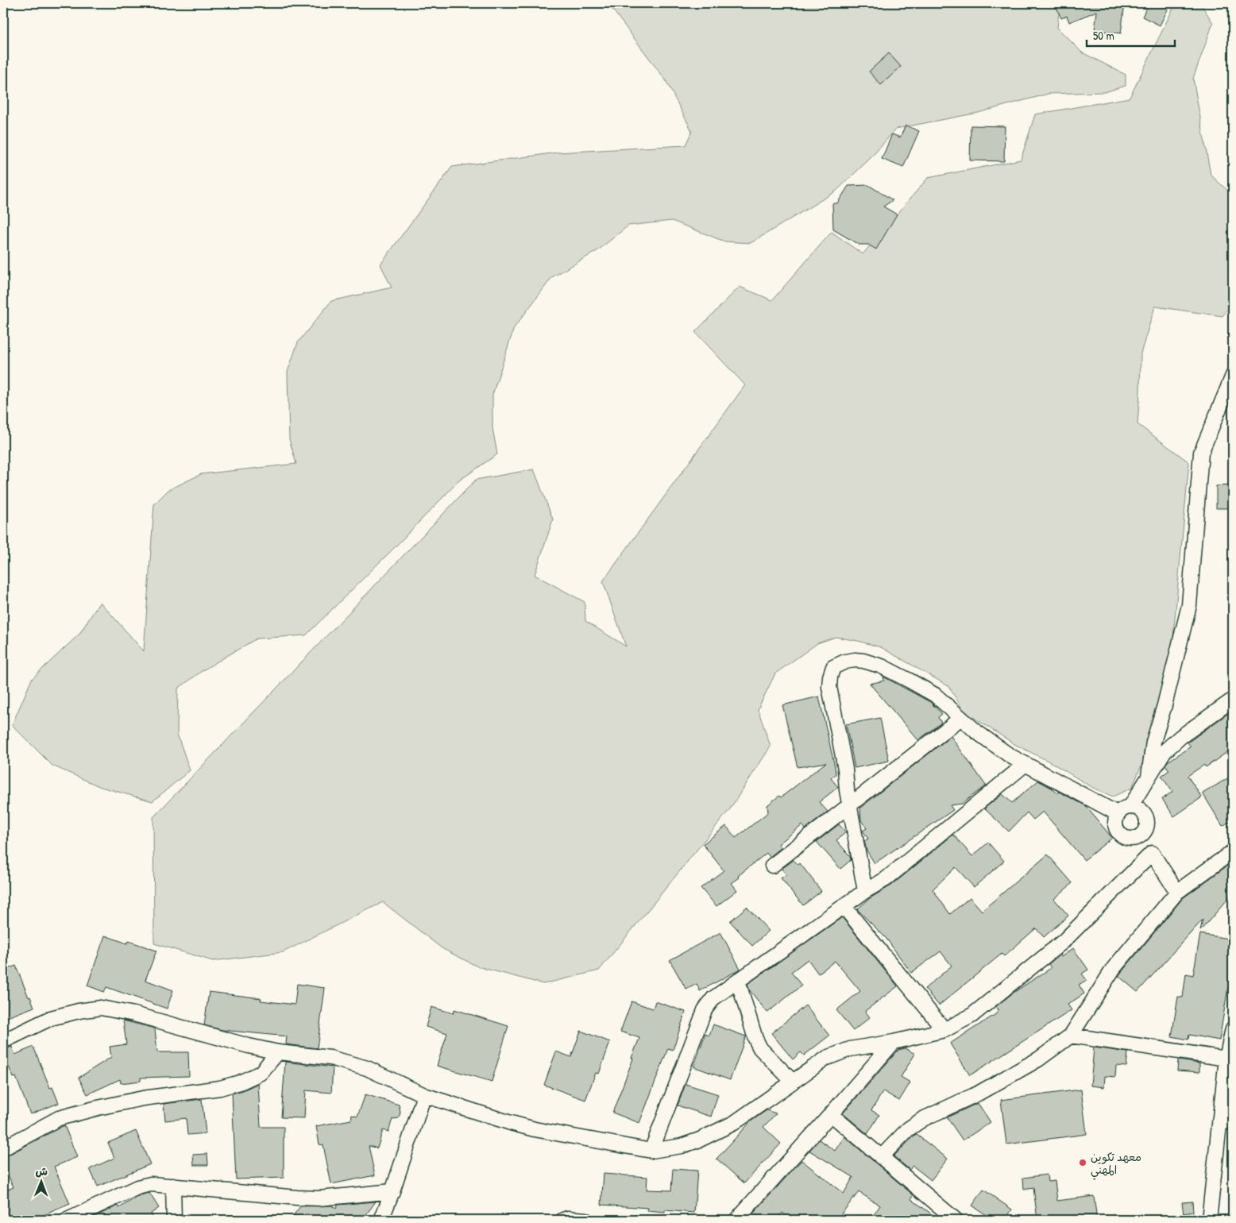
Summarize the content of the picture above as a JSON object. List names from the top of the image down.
{
  "places": ["معهد تكوين المهني"],
  "scale_bar": "50 m",
  "north": "top"
}
